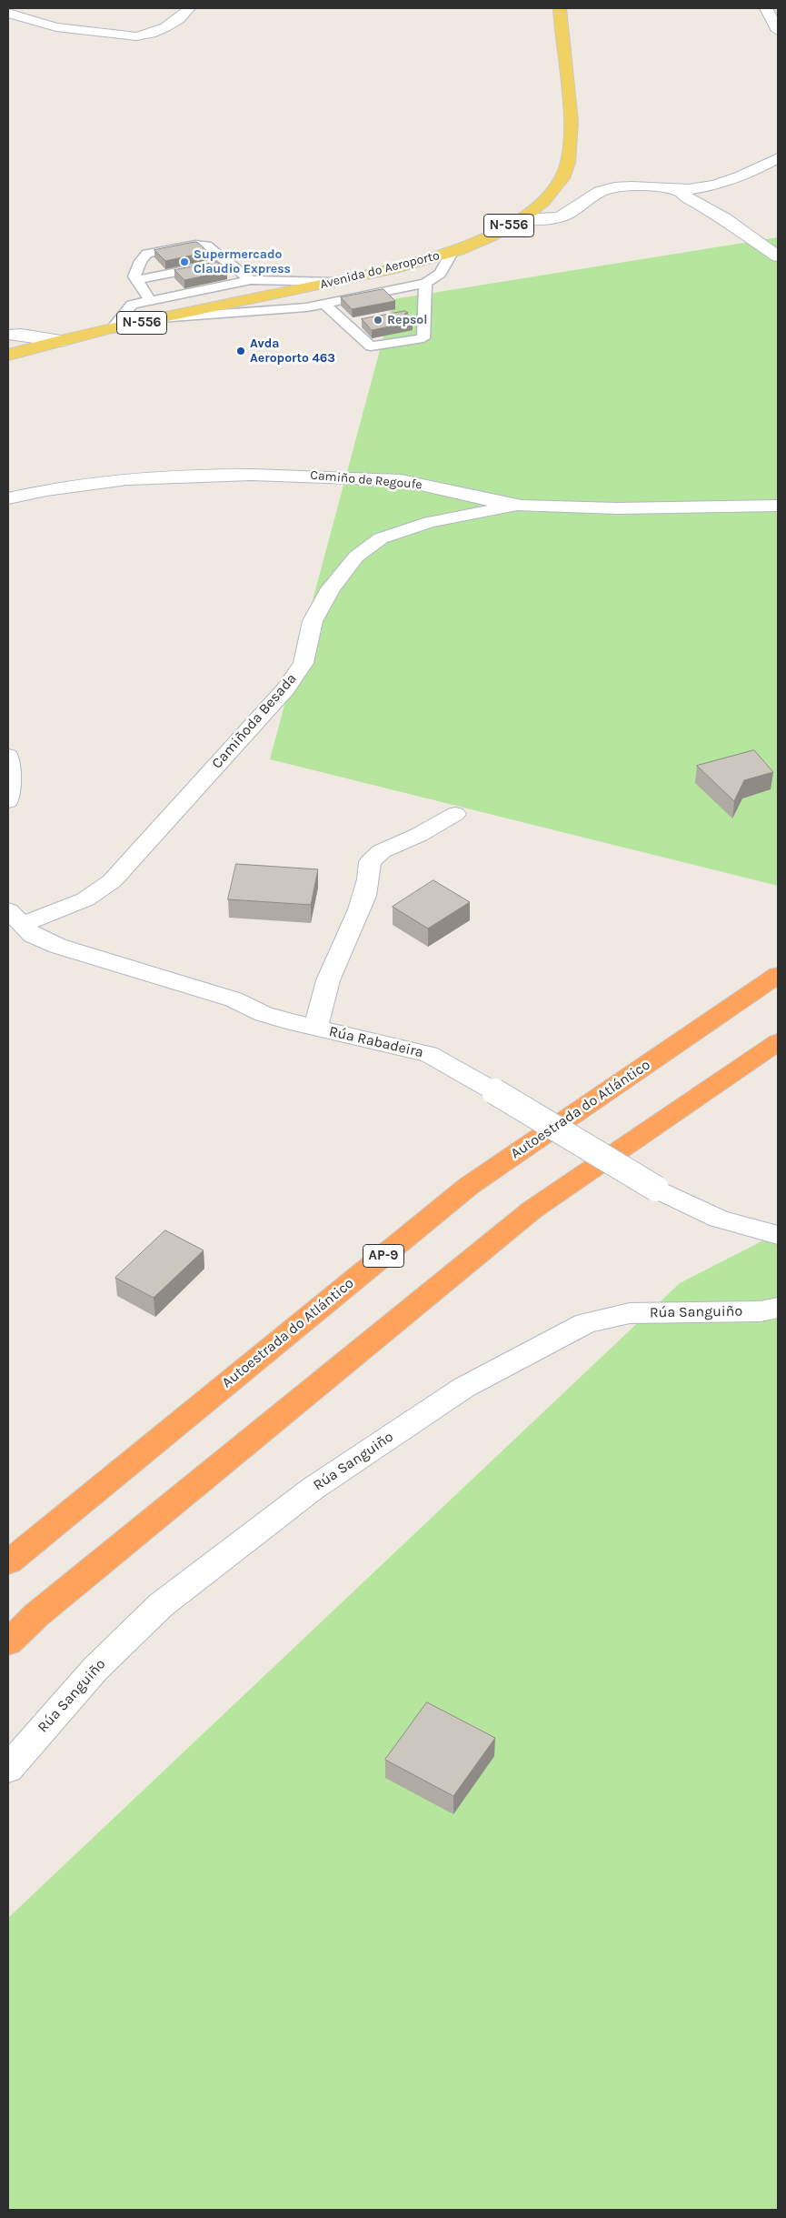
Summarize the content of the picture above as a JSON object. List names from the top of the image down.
{
  "streets": {
    "highway": ["Autoestrada do Atlántico", "AP-9"],
    "main road": ["N-556", "Avenida do Aeroporto"],
    "street": [
      "Camiño de Regoufe",
      "Camiñoda Besada",
      "Rúa Rabadeira",
      "Rúa Sanguiño"
    ]
  },
  "crossings": [
    ["Camiño de Regoufe", "Camiñoda Besada"],
    ["Camiñoda Besada", "Rúa Rabadeira"]
  ],
  "places": ["Supermercado Claudio Express", "Repsol", "Avda Aeroporto 463"]
}
